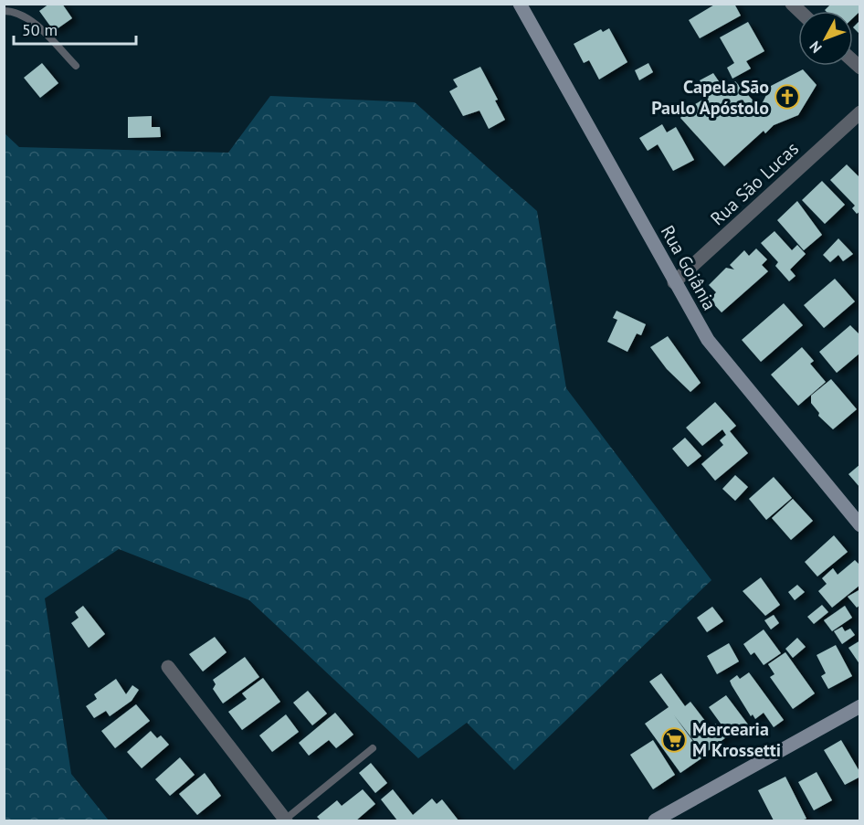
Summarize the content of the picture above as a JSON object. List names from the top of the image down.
{
  "streets": {
    "street": ["Rua São Lucas", "Rua Goiânia"]
  },
  "crossings": [
    ["Rua São Lucas", "Rua Goiânia"]
  ],
  "places": {
    "church": ["Capela São Paulo Apóstolo"],
    "supermarket": ["Mercearia M Krossetti"]
  },
  "scale_bar": "50 m",
  "north": "bottom left"
}
